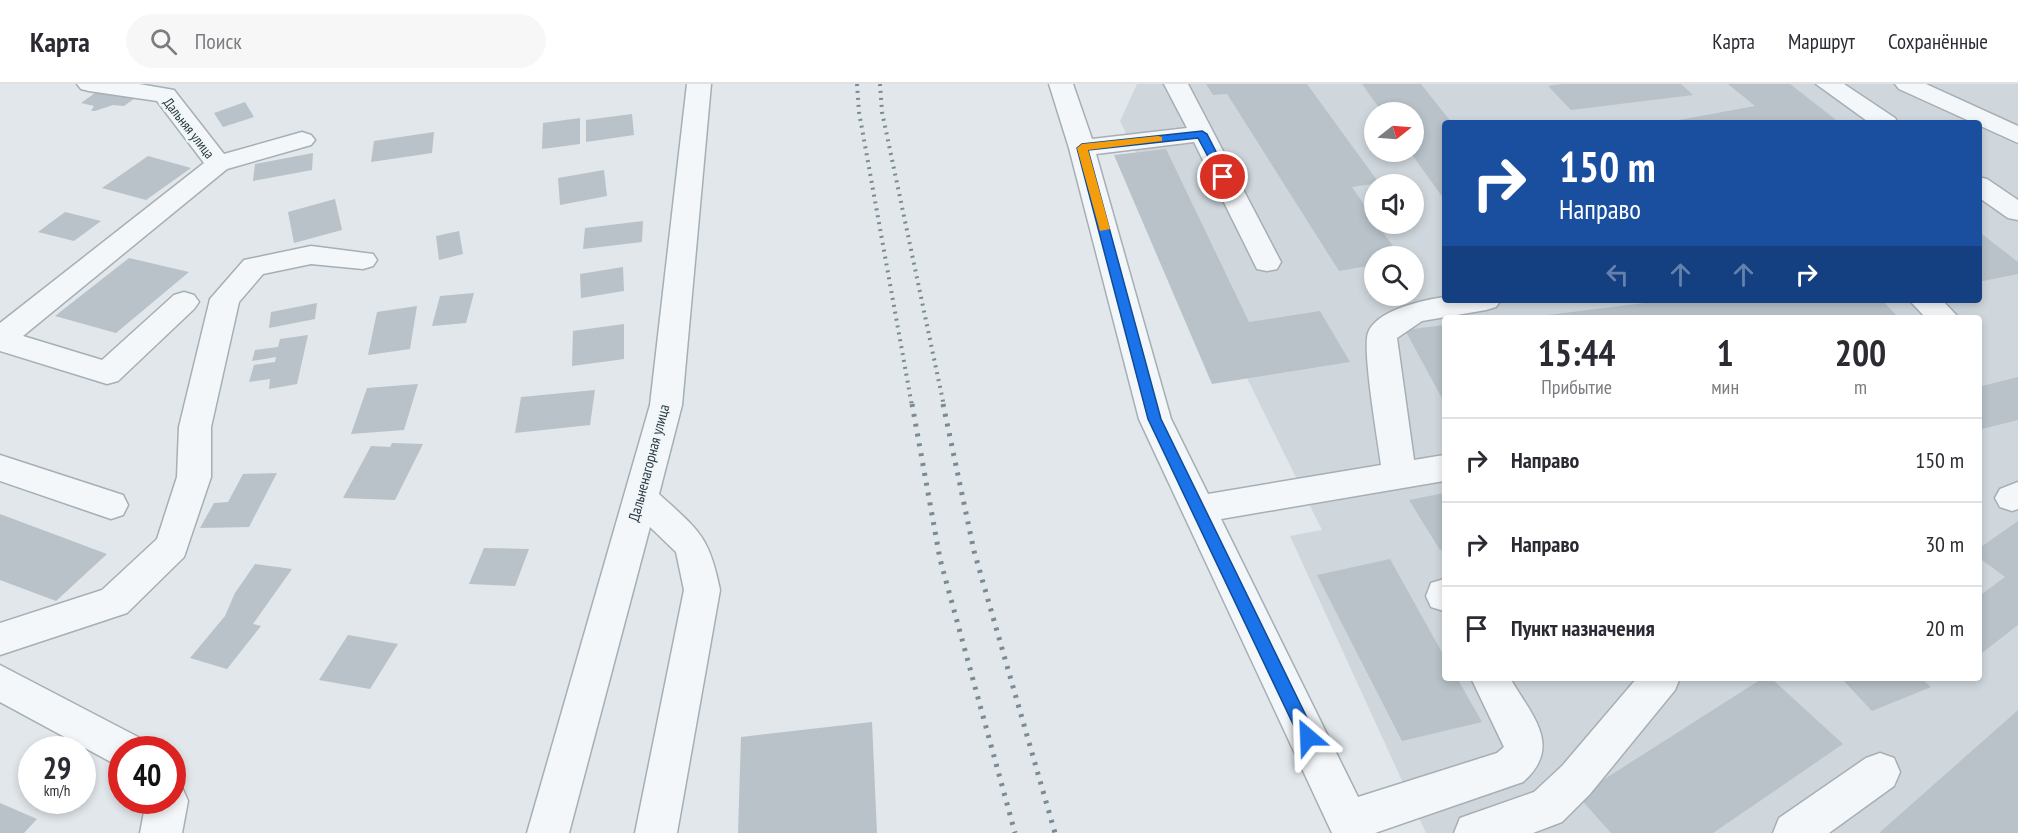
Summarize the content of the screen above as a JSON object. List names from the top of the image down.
{
  "streets": {
    "street": ["Дальняя улица", "Дальненагорная улица"]
  },
  "north": "right",
  "page": {
    "header": "Карта",
    "search": "Поиск",
    "nav": ["Карта", "Маршрут", "Сохранённые"],
    "turn": ["150 m", "Направо"],
    "eta": [
      "15:44",
      "Прибытие",
      "1",
      "мин",
      "200",
      "m"
    ],
    "list": [
      {
        "name": "Направо",
        "value": "150 m"
      },
      {
        "name": "Направо",
        "value": "30 m"
      },
      {
        "name": "Пункт назначения",
        "value": "20 m"
      }
    ],
    "speed": "29 km/h",
    "limit": "40"
  }
}
